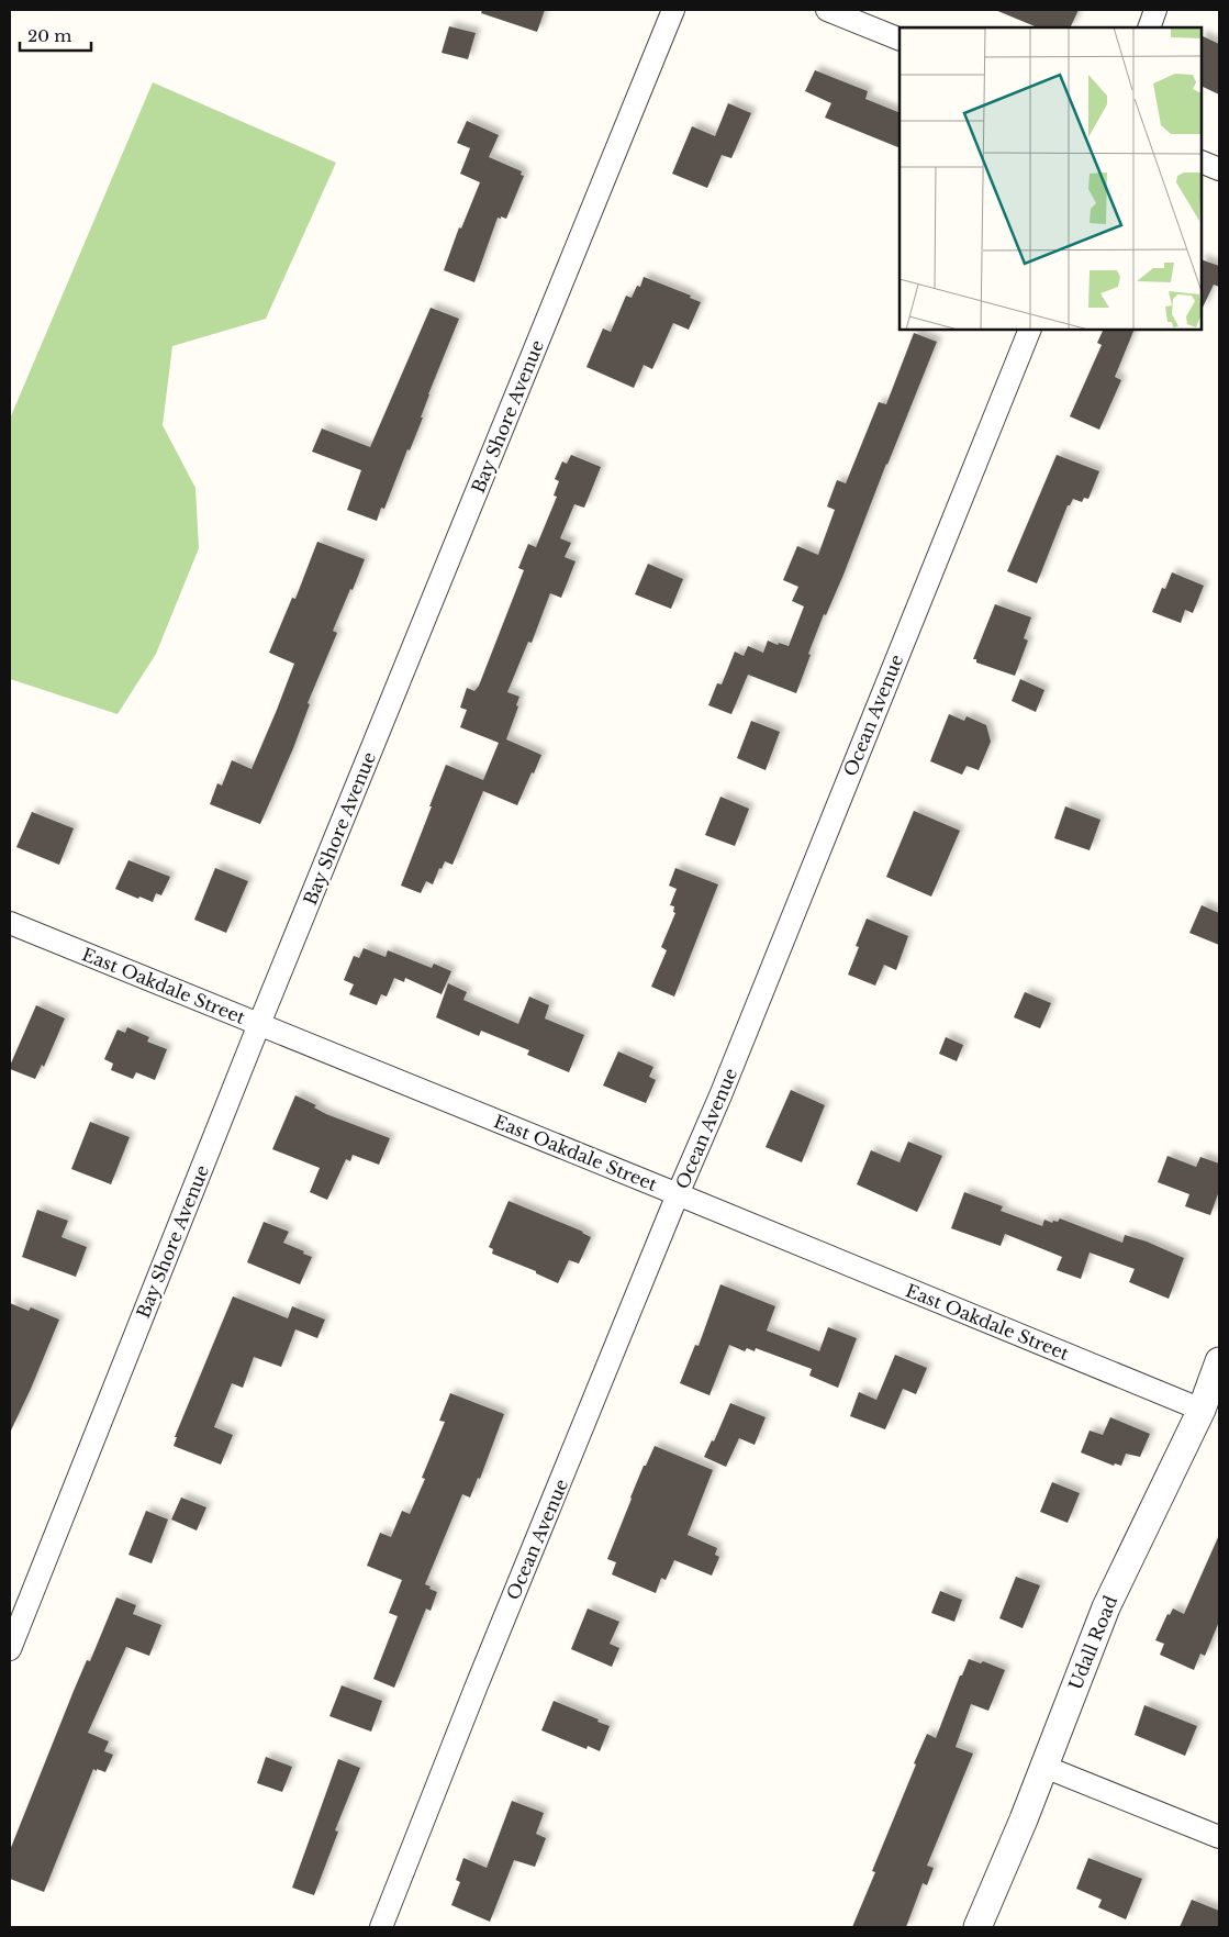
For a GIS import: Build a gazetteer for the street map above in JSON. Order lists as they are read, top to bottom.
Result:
{
  "streets": {
    "street": [
      "Bay Shore Avenue",
      "Ocean Avenue",
      "East Oakdale Street",
      "Udall Road"
    ]
  },
  "crossings": [
    ["Bay Shore Avenue", "East Oakdale Street"],
    ["Ocean Avenue", "East Oakdale Street"],
    ["East Oakdale Street", "Udall Road"]
  ],
  "scale_bar": "20 m"
}
